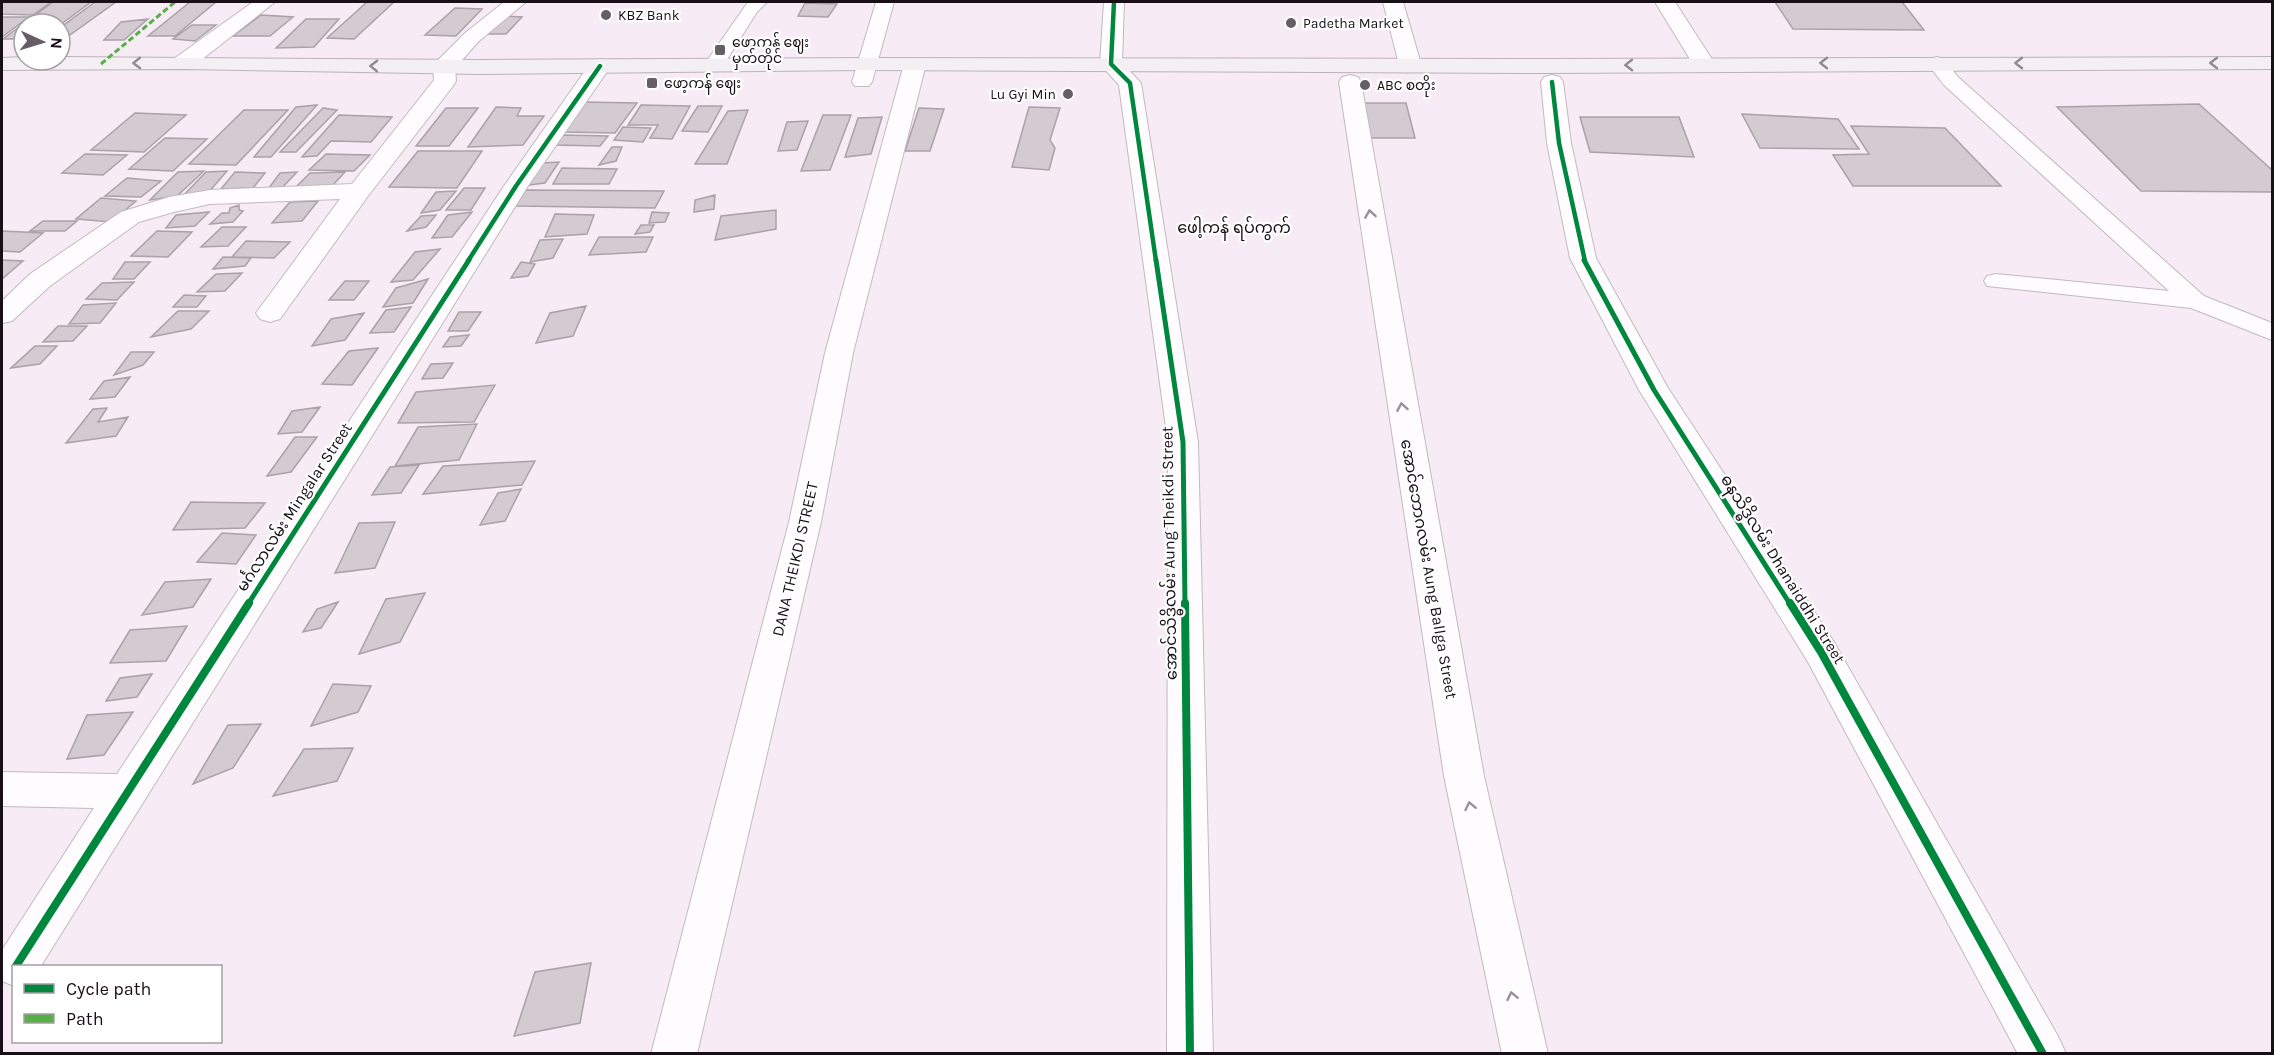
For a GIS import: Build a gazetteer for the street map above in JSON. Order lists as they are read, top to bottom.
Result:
{
  "streets": {
    "street": [
      "မင်္ဂလာလမ်း Mingalar Street",
      "အောင်သိဒ္ဓိလမ်း Aung Theikdi Street",
      "DANA THEIKDI STREET",
      "အောင်ဘောဂလမ်း Aung Ballga Street",
      "ဓနသိဒ္ဓိလမ်း Dhanaiddhi Street"
    ]
  },
  "one_way": ["အောင်ဘောဂလမ်း Aung Ballga Street"],
  "districts": ["ဖေါ့ကန် ရပ်ကွက်"],
  "places": {
    "other": [
      "KBZ Bank",
      "Padetha Market",
      "ABC စတိုး",
      "Lu Gyi Min"
    ],
    "transit": ["ဖော့ကန် ဈေး မှတ်တိုင်", "ဖော့ကန် ဈေး"]
  },
  "legend": ["Cycle path", "Path"],
  "north": "right"
}
